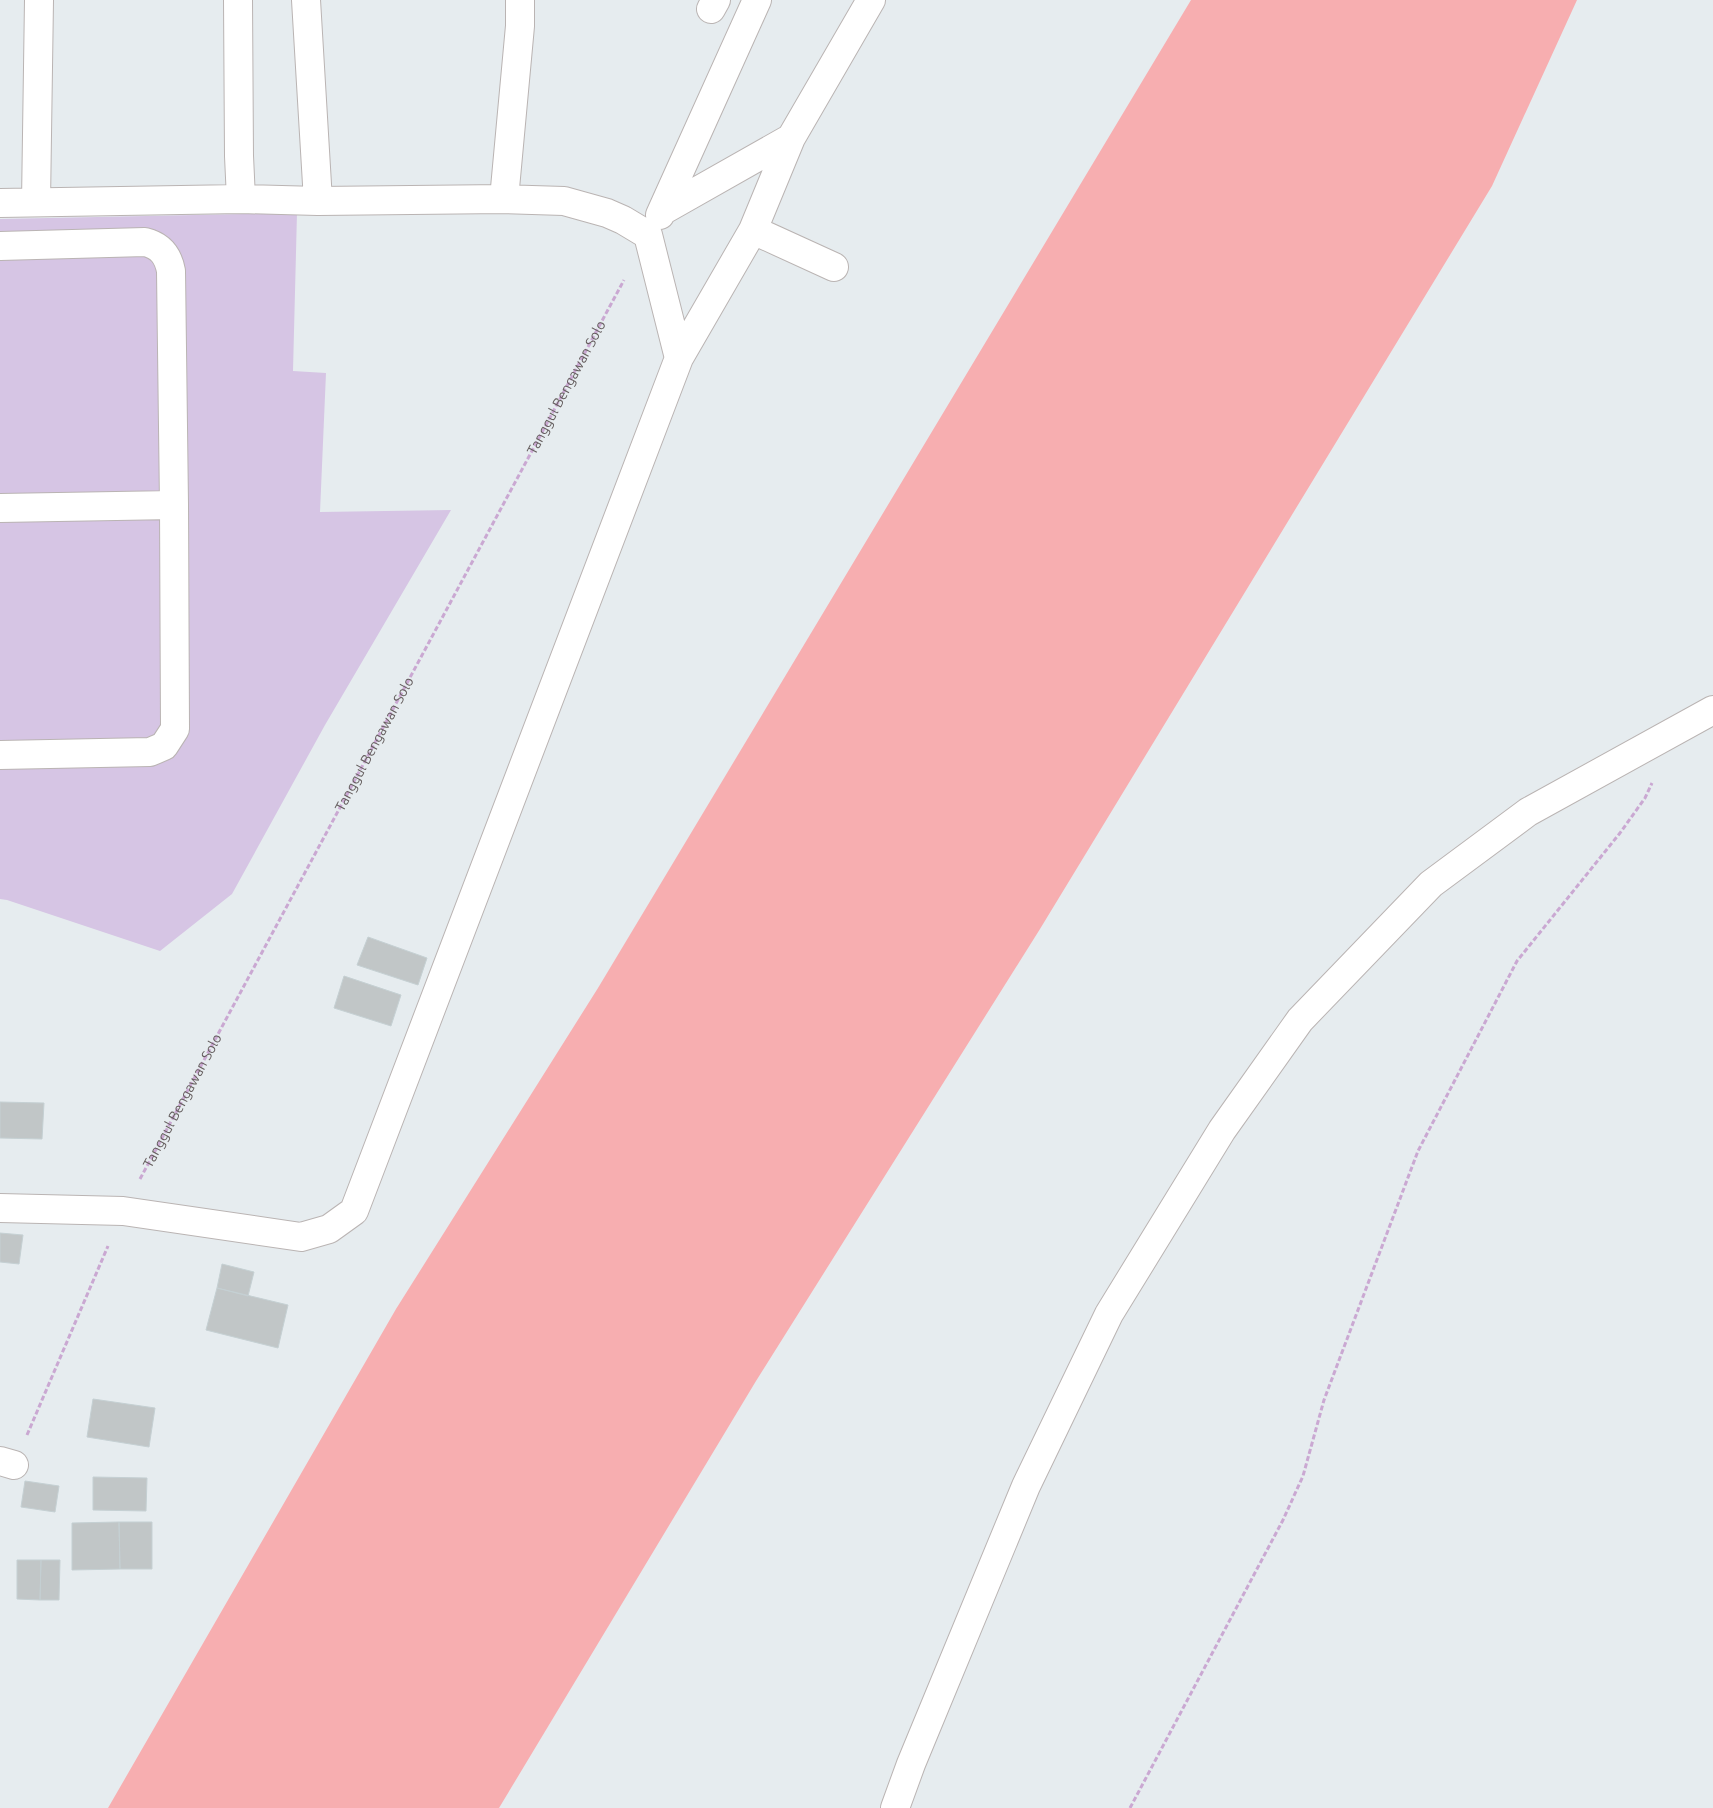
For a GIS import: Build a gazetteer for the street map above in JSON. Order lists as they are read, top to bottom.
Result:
{
  "streets": {
    "path": ["Tanggul Bengawan Solo"]
  }
}
